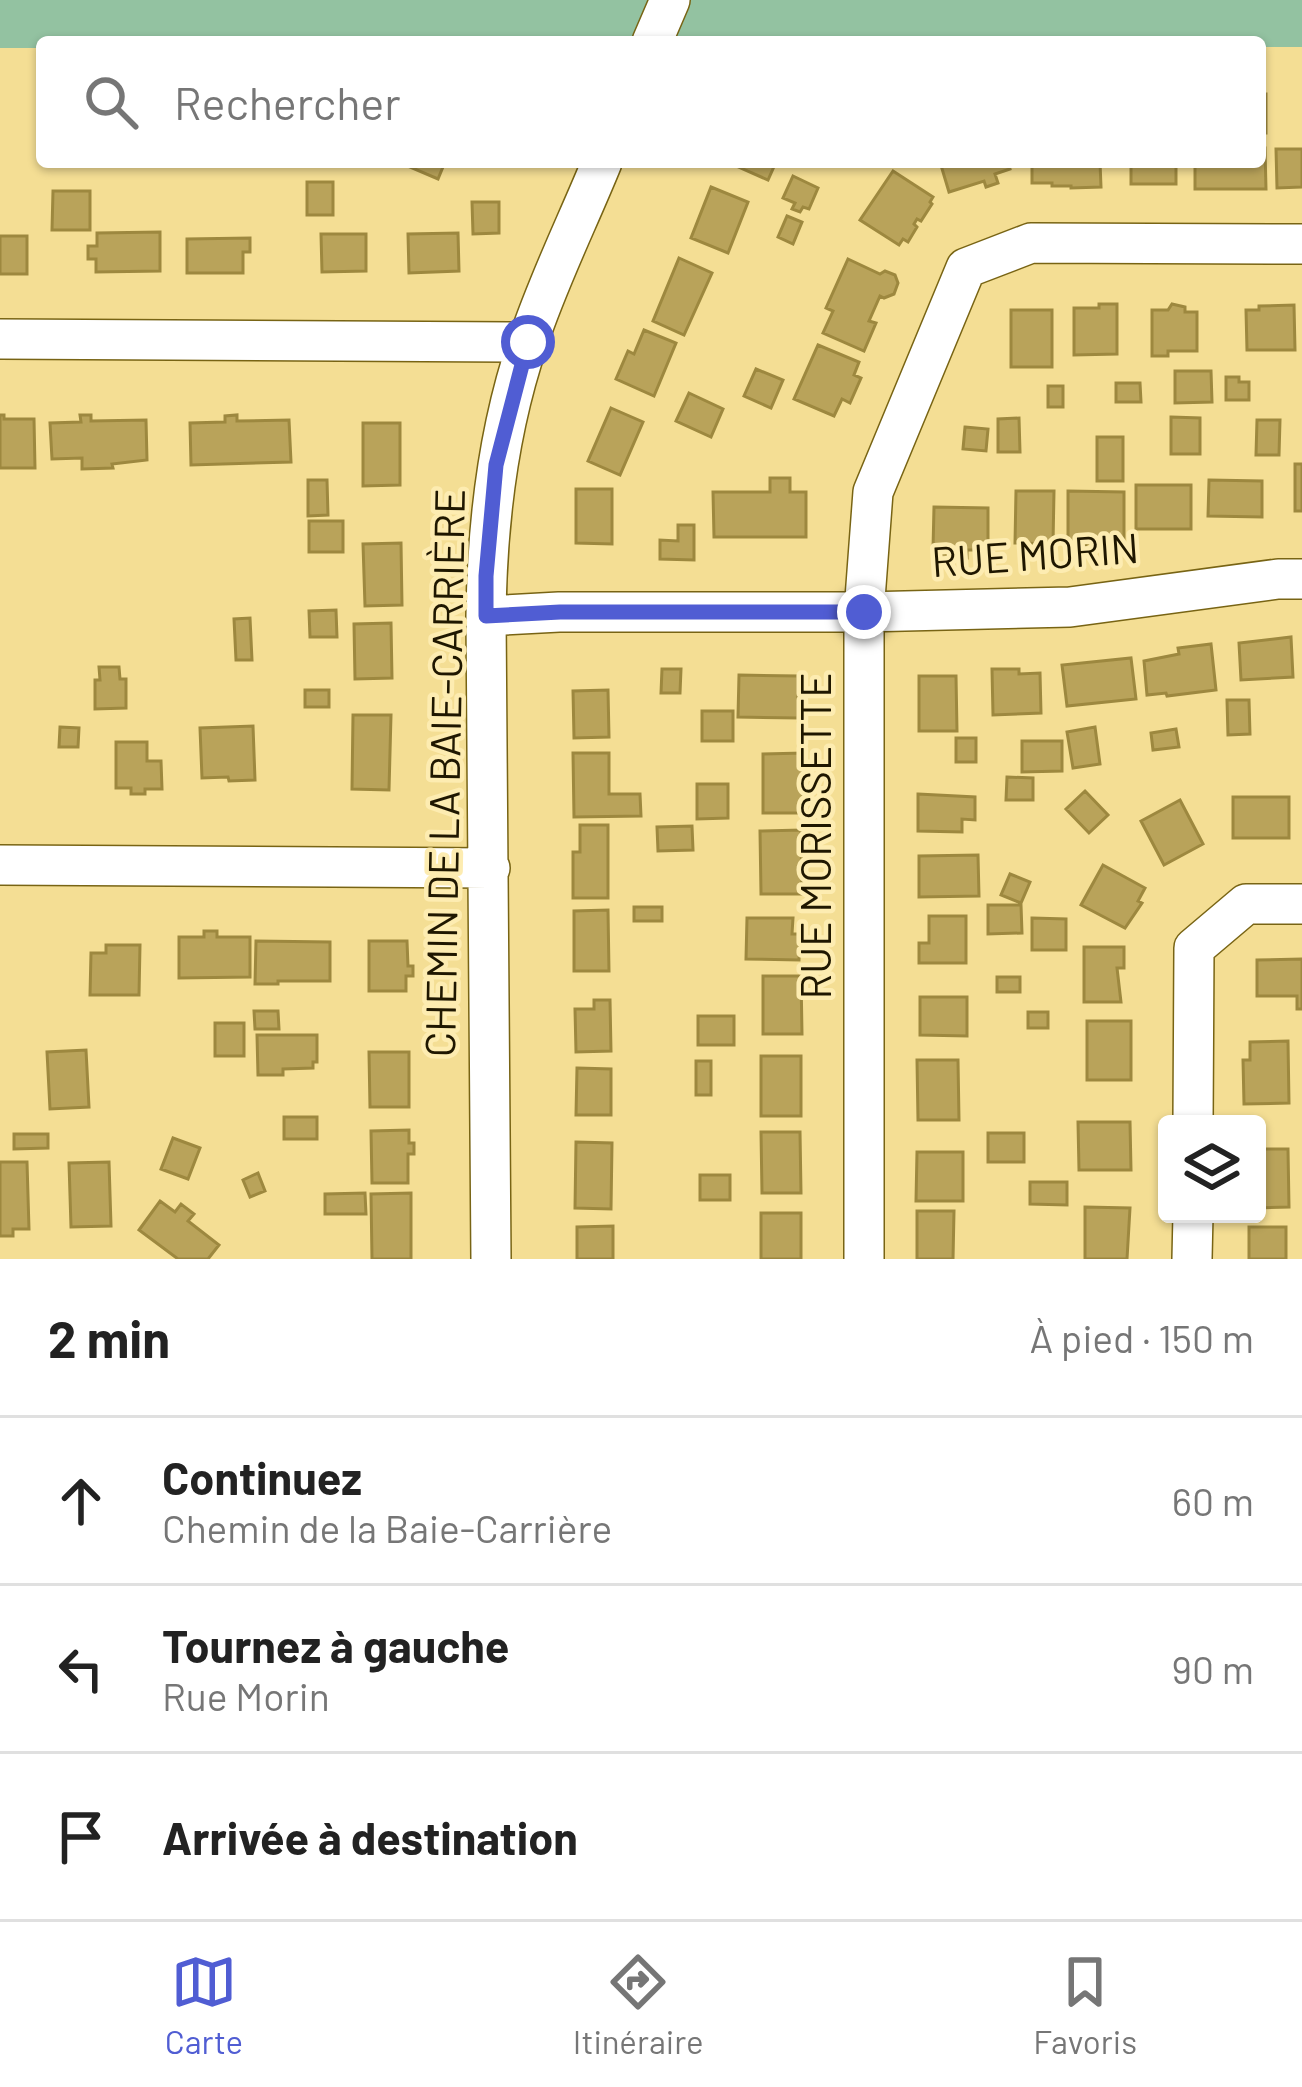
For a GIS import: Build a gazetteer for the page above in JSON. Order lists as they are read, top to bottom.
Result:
{
  "streets": {
    "street": ["RUE MORIN", "CHEMIN DE LA BAIE-CARRIÈRE", "RUE MORISSETTE"]
  },
  "crossings": [
    ["RUE MORIN", "CHEMIN DE LA BAIE-CARRIÈRE"],
    ["RUE MORIN", "RUE MORISSETTE"]
  ],
  "page": {
    "search": "Rechercher",
    "heading": ["2 min", "À pied · 150 m"],
    "list": [
      ["Continuez", "Chemin de la Baie-Carrière", "60 m"],
      ["Tournez à gauche", "Rue Morin", "90 m"],
      "Arrivée à destination"
    ],
    "nav": ["Carte", "Itinéraire", "Favoris"]
  }
}
